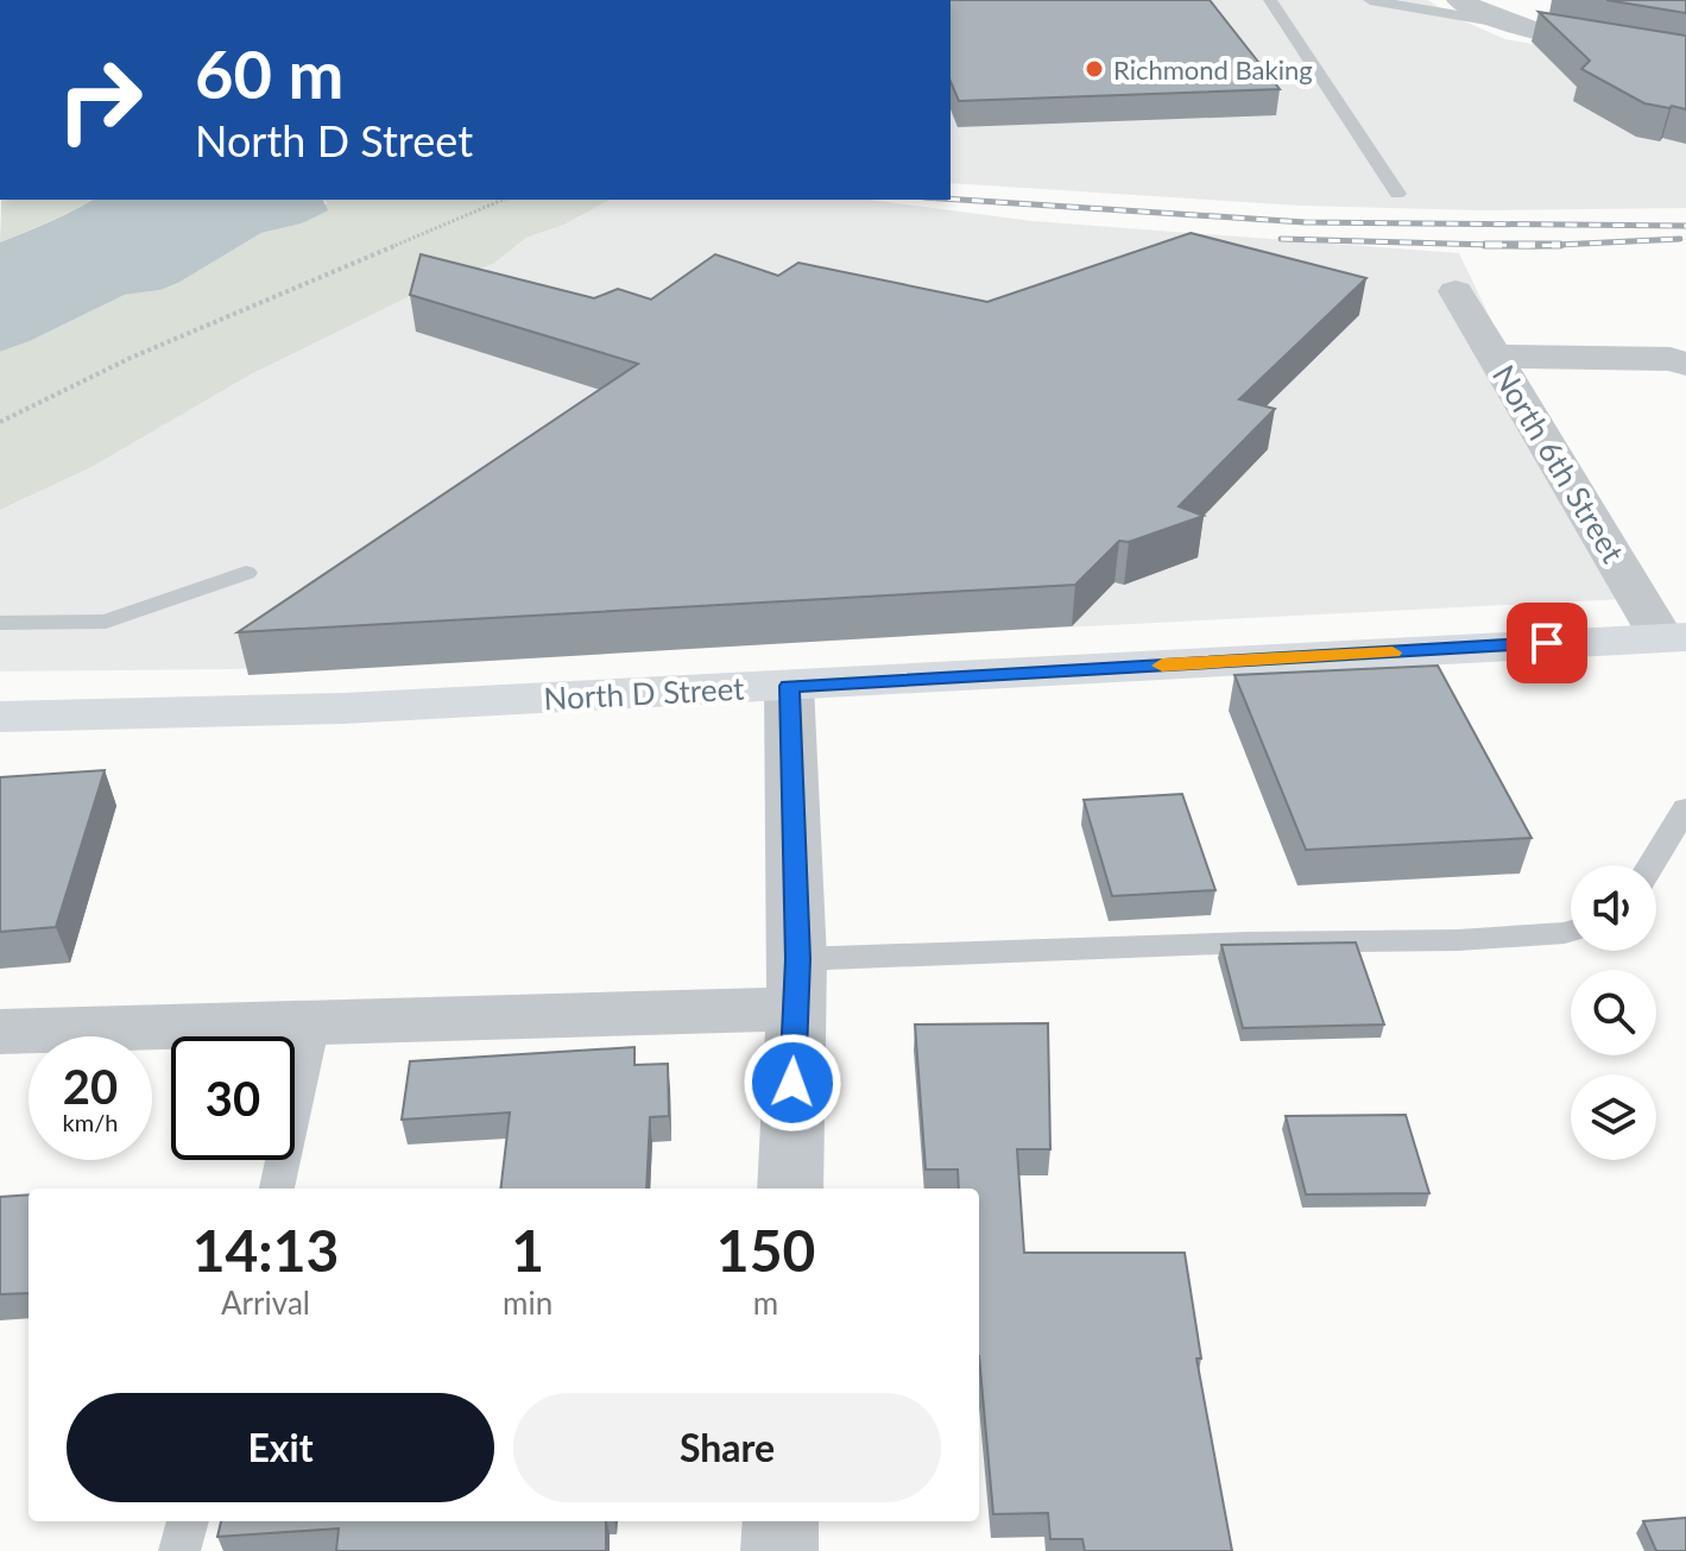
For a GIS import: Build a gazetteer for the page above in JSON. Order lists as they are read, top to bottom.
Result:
{
  "streets": {
    "street": ["North 6th Street", "North D Street"]
  },
  "crossings": [
    ["North 6th Street", "North D Street"]
  ],
  "places": ["Richmond Baking"],
  "page": {
    "turn": ["60 m", "North D Street"],
    "speed": "20 km/h",
    "limit": "30",
    "eta": [
      "14:13",
      "Arrival",
      "1",
      "min",
      "150",
      "m"
    ],
    "buttons": ["Exit", "Share"]
  }
}
